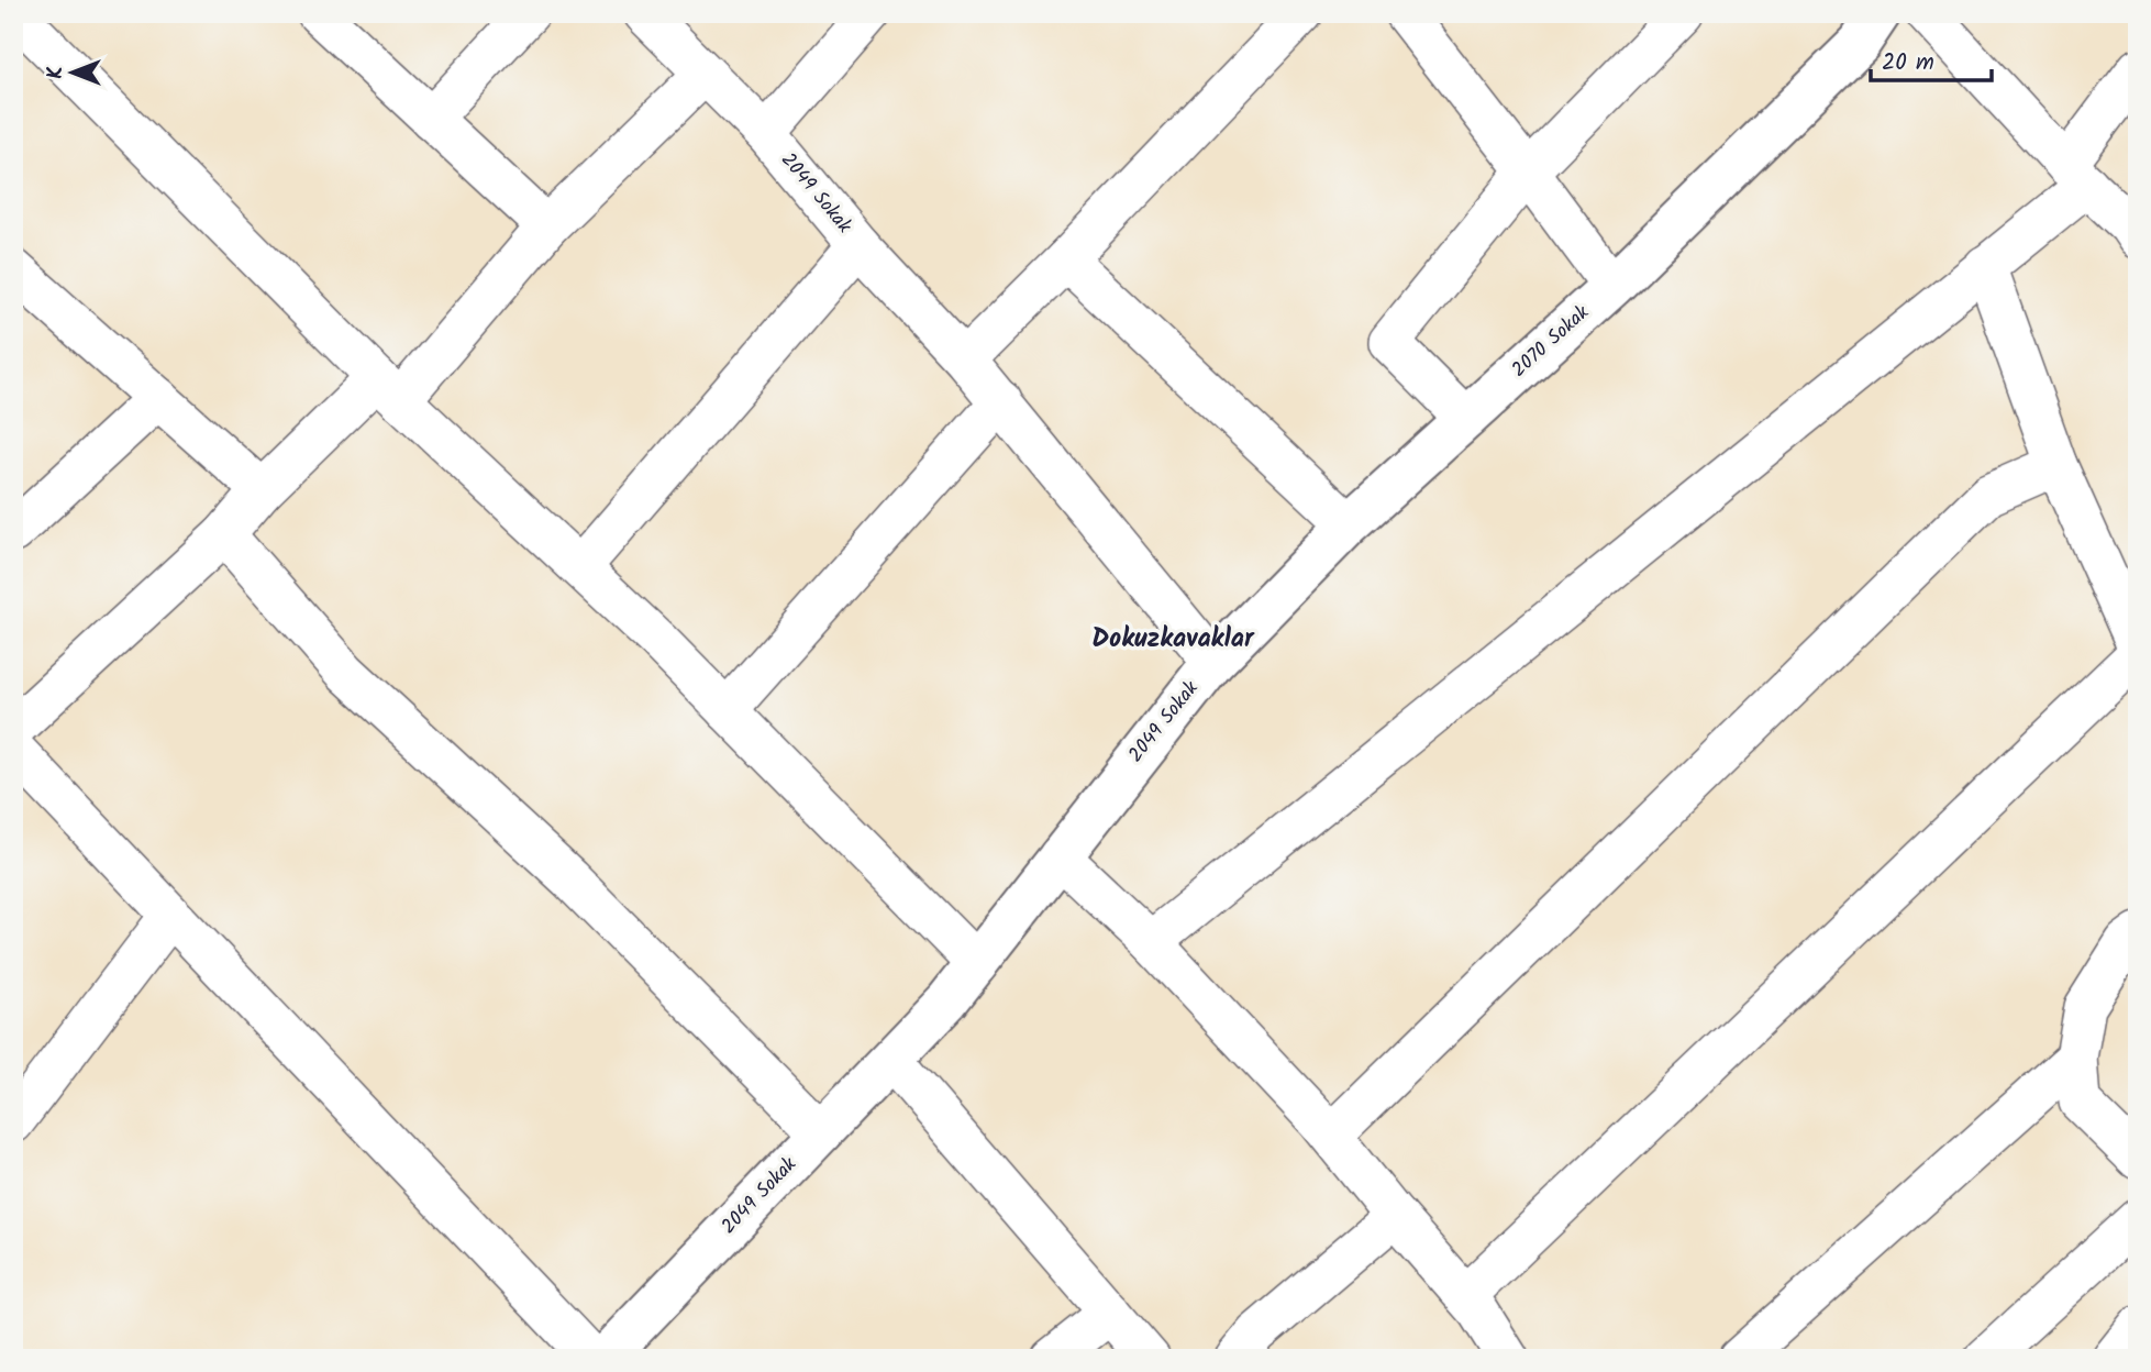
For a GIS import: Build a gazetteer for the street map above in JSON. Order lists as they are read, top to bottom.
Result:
{
  "streets": {
    "street": ["2049 Sokak", "2070 Sokak"]
  },
  "crossings": [
    ["2049 Sokak", "2070 Sokak"]
  ],
  "districts": ["Dokuzkavaklar"],
  "scale_bar": "20 m",
  "north": "left"
}
